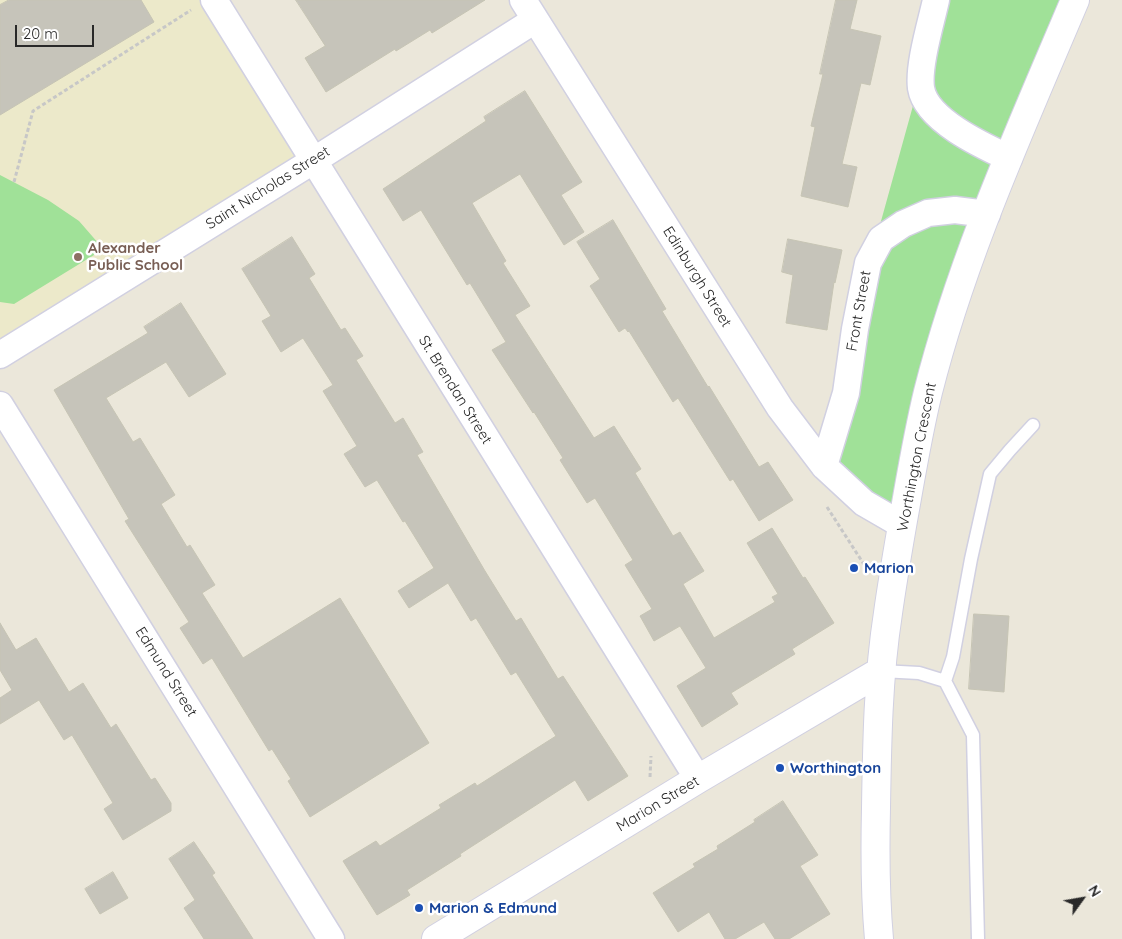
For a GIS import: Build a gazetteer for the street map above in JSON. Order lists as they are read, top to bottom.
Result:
{
  "streets": {
    "street": [
      "Saint Nicholas Street",
      "Edinburgh Street",
      "Front Street",
      "St. Brendan Street",
      "Worthington Crescent",
      "Edmund Street",
      "Marion Street"
    ]
  },
  "crossings": [
    ["Saint Nicholas Street", "Edinburgh Street"],
    ["Saint Nicholas Street", "St. Brendan Street"],
    ["Edinburgh Street", "Front Street"],
    ["Edinburgh Street", "Worthington Crescent"],
    ["Front Street", "Worthington Crescent"],
    ["St. Brendan Street", "Marion Street"],
    ["Worthington Crescent", "Marion Street"]
  ],
  "places": [
    "Alexander Public School",
    "Marion",
    "Worthington",
    "Marion & Edmund"
  ],
  "scale_bar": "20 m",
  "north": "top right"
}
